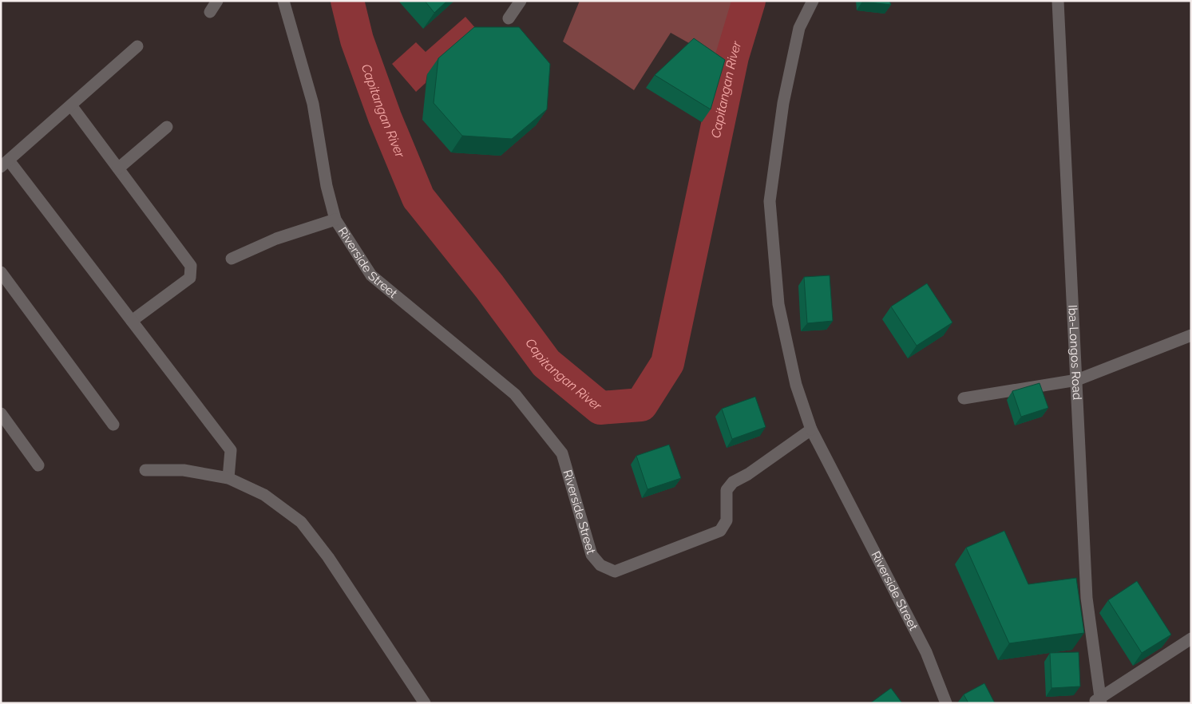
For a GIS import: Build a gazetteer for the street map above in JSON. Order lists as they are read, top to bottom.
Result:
{
  "streets": {
    "street": ["Riverside Street", "Iba-Longos Road"]
  },
  "water": ["Capitangan River"]
}
